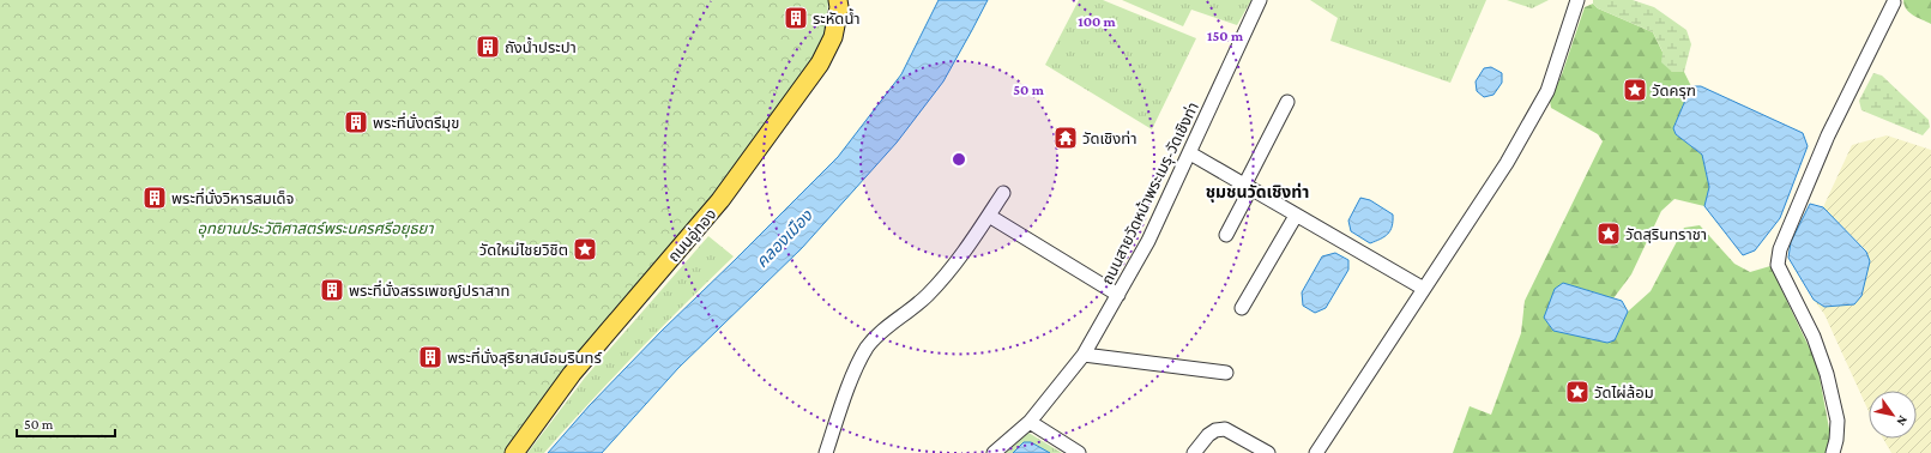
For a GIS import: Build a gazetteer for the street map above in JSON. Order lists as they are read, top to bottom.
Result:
{
  "streets": {
    "main road": ["ถนนอู่ทอง"],
    "street": ["ถนนสายวัดหน้าพระเมรุ-วัดเชิงท่า"]
  },
  "districts": ["ชุมชนวัดเชิงท่า"],
  "water": ["คลองเมือง"],
  "parks": ["อุทยานประวัติศาสตร์พระนครศรีอยุธยา"],
  "places": {
    "building": [
      "ระหัดน้ำ",
      "ถังน้ำประปา",
      "พระที่นั่งตรีมุข",
      "พระที่นั่งวิหารสมเด็จ",
      "พระที่นั่งสรรเพชญ์ปราสาท",
      "พระที่นั่งสุริยาสน์อมรินทร์"
    ],
    "place": [
      "วัดครุฑ",
      "วัดสุรินทราชา",
      "วัดใหม่ไชยวิชิต",
      "วัดไผ่ล้อม"
    ],
    "temple": ["วัดเชิงท่า"]
  },
  "scale_bar": "50 m",
  "north": "bottom right",
  "rings": ["100 m", "150 m", "50 m"]
}
